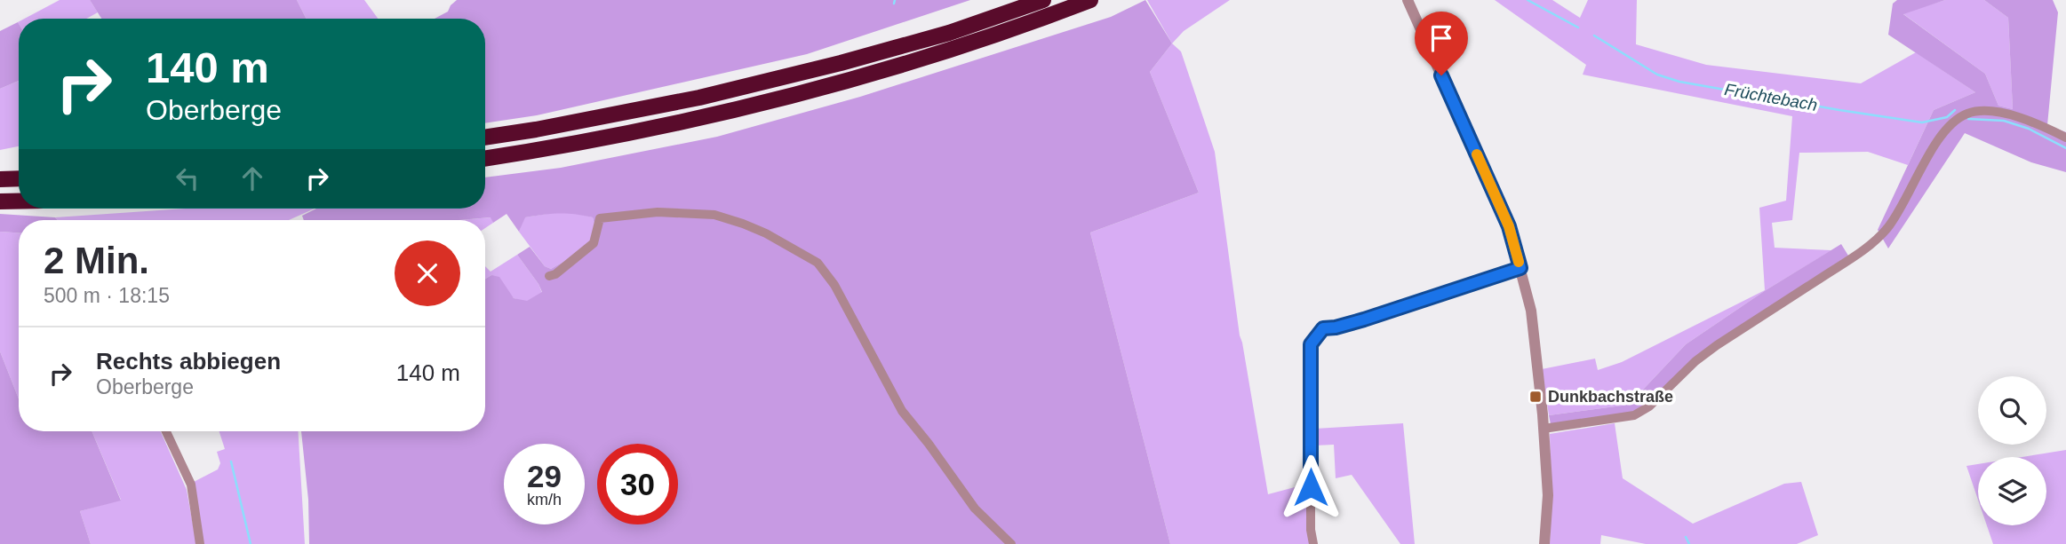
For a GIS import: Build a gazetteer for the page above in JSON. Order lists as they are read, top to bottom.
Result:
{
  "water": ["Früchtebach"],
  "places": {
    "transit": ["Dunkbachstraße"]
  },
  "page": {
    "turn": ["140 m", "Oberberge"],
    "heading": ["2 Min.", "500 m · 18:15"],
    "list": [
      {
        "name": "Rechts abbiegen",
        "note": "Oberberge",
        "value": "140 m"
      }
    ],
    "speed": "29 km/h",
    "limit": "30"
  }
}
